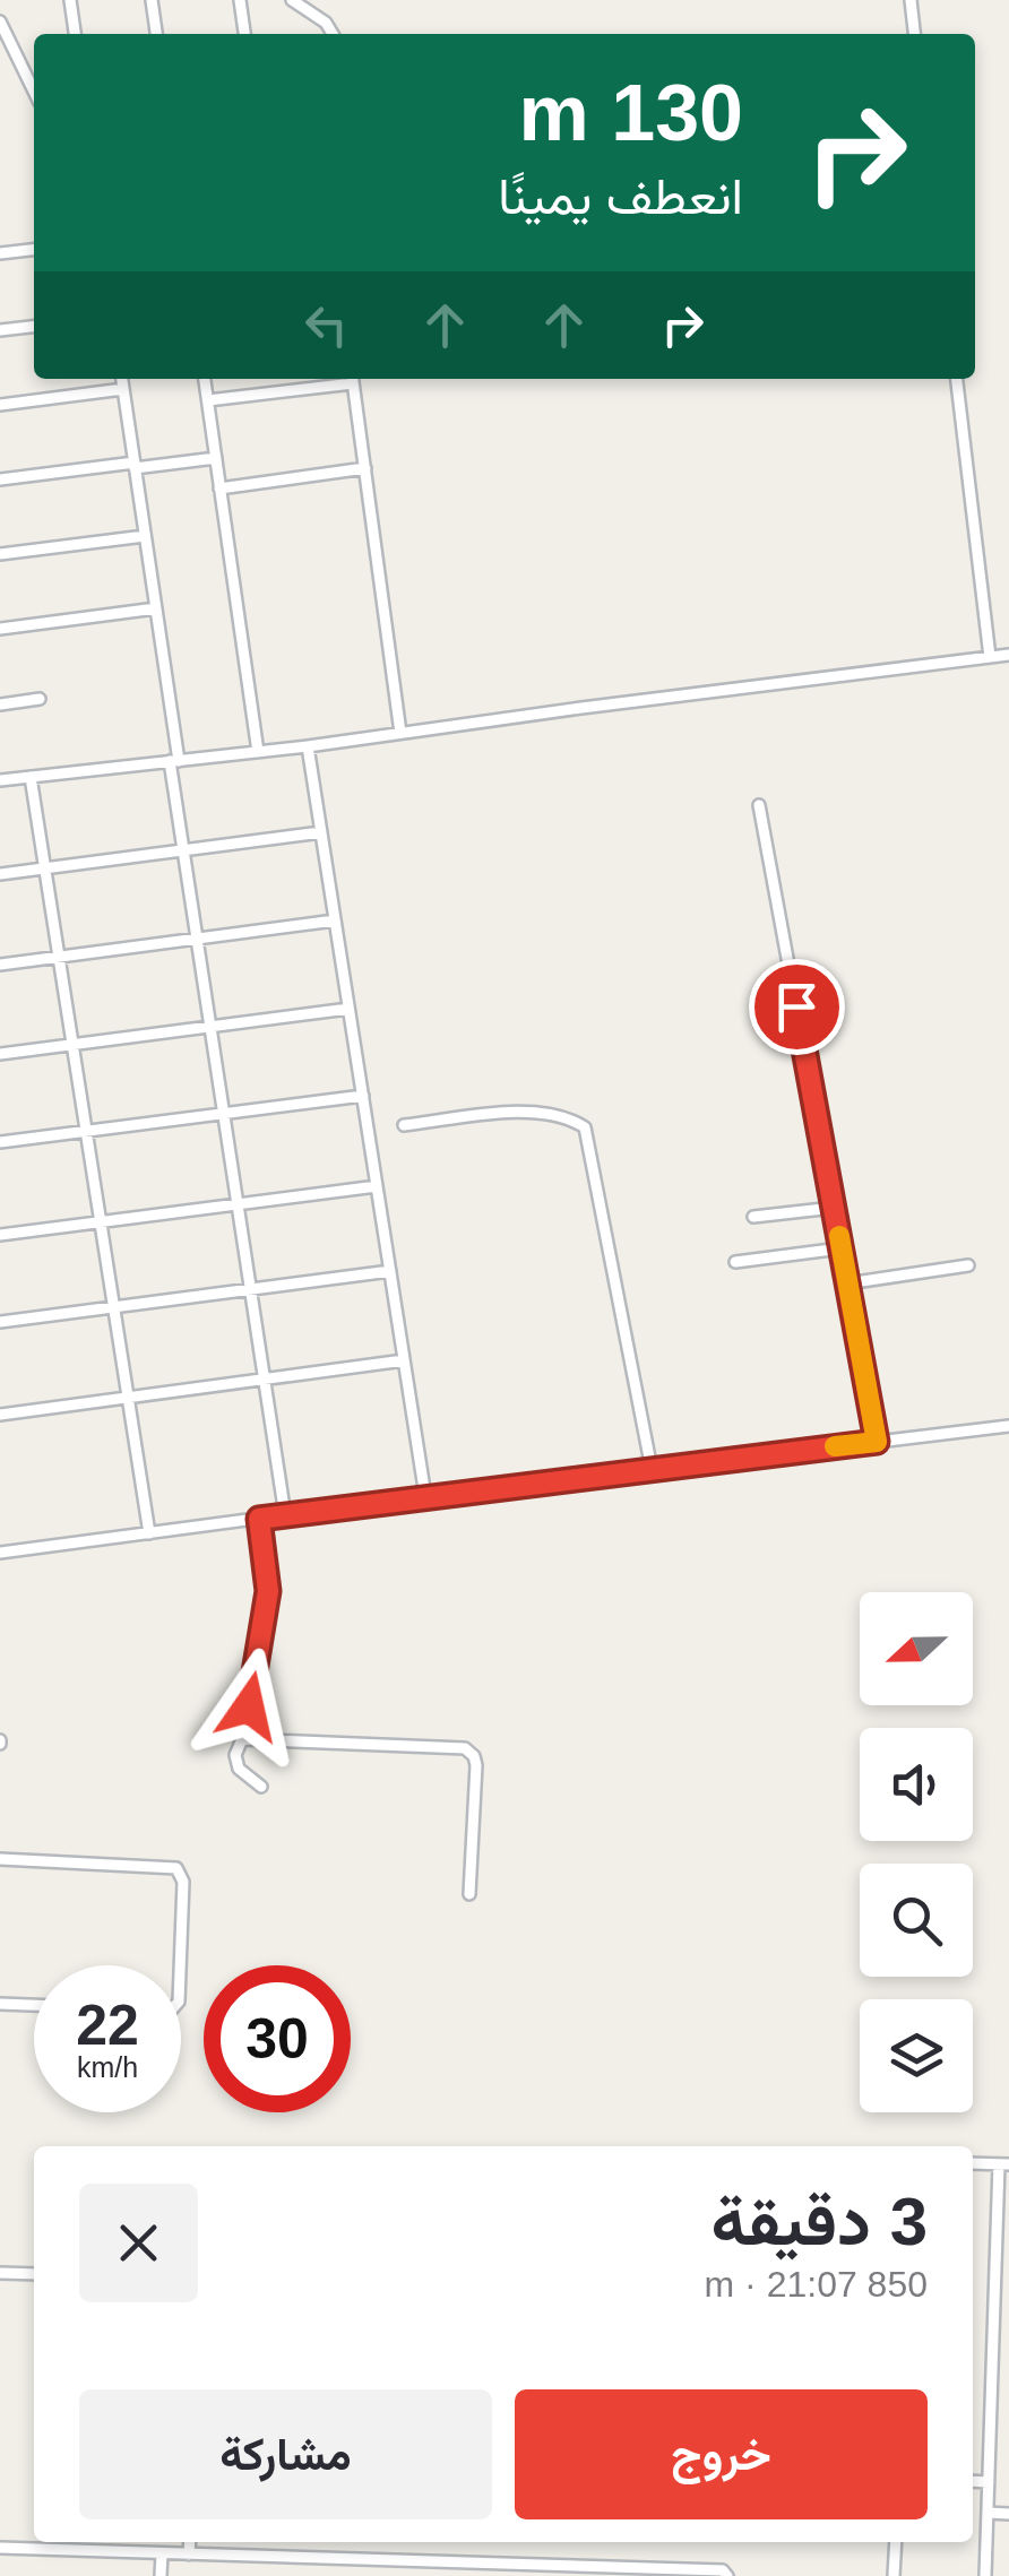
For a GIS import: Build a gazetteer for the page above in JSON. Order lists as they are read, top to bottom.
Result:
{
  "north": "left",
  "page": {
    "turn": ["130 m", "انعطف يمينًا"],
    "speed": "22 km/h",
    "limit": "30",
    "heading": ["3 دقيقة", "850 m · 21:07"],
    "buttons": ["خروج", "مشاركة"]
  }
}
